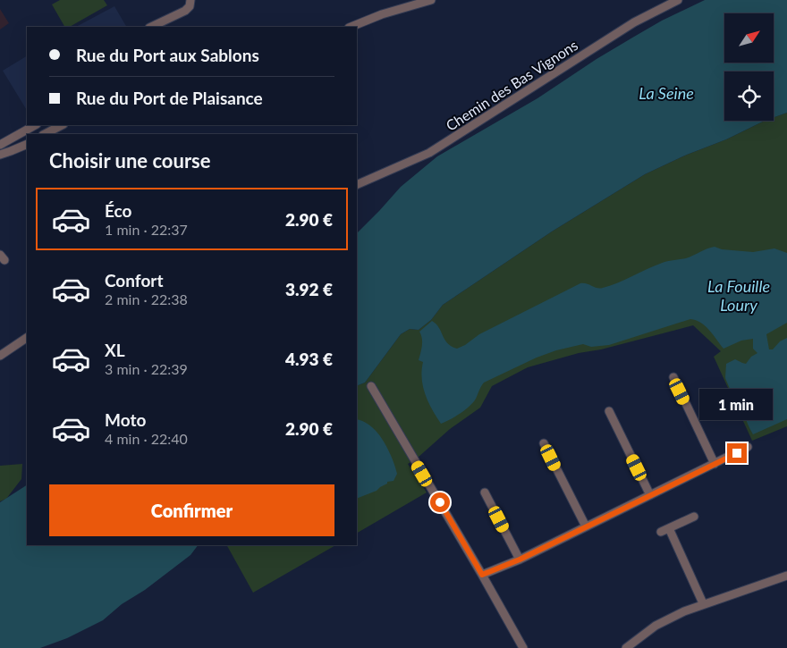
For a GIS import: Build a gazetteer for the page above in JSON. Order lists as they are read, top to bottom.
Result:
{
  "streets": {
    "street": ["Chemin des Bas Vignons"]
  },
  "water": ["La Seine", "La Fouille Loury"],
  "north": "top right",
  "page": {
    "banner": ["Rue du Port aux Sablons", "Rue du Port de Plaisance"],
    "heading": "Choisir une course",
    "list": [
      {
        "name": "Éco",
        "note": "1 min · 22:37",
        "value": "2.90 €"
      },
      {
        "name": "Confort",
        "note": "2 min · 22:38",
        "value": "3.92 €"
      },
      {
        "name": "XL",
        "note": "3 min · 22:39",
        "value": "4.93 €"
      },
      {
        "name": "Moto",
        "note": "4 min · 22:40",
        "value": "2.90 €"
      }
    ],
    "bubble": "1 min",
    "buttons": "Confirmer"
  }
}
